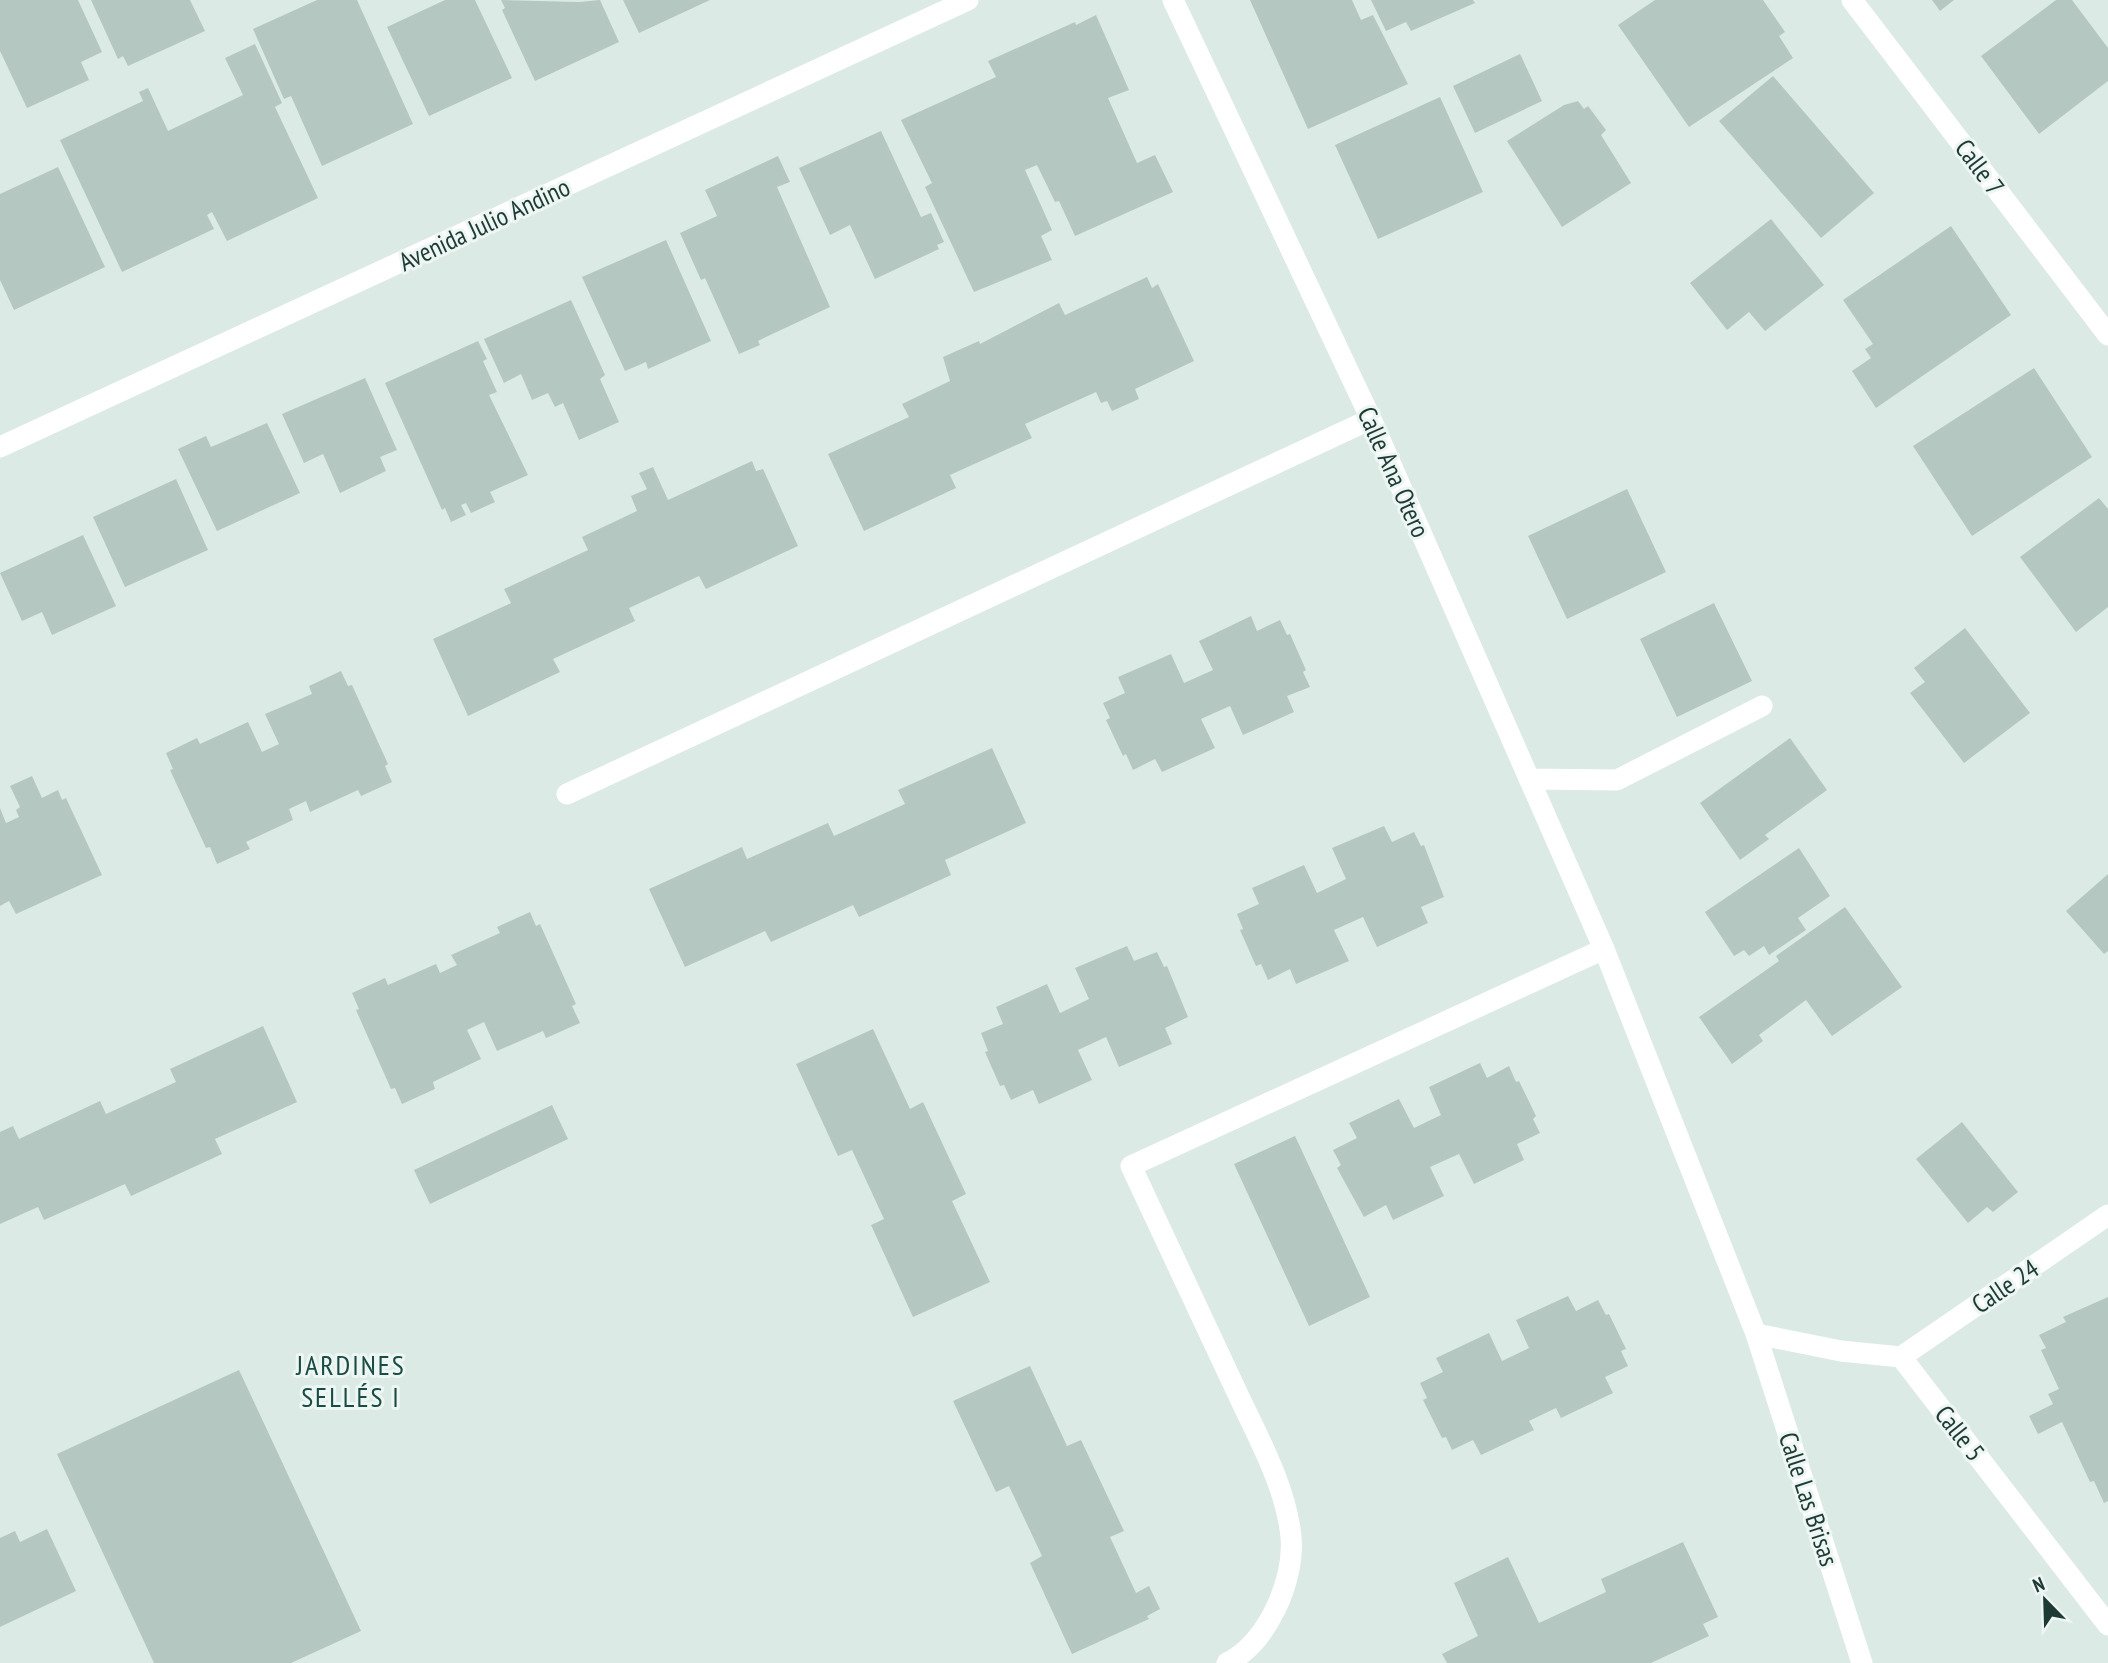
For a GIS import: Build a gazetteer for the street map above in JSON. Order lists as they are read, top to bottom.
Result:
{
  "streets": {
    "street": [
      "Calle 7",
      "Avenida Julio Andino",
      "Calle Ana Otero",
      "Calle 24",
      "Calle 5",
      "Calle Las Brisas"
    ]
  },
  "crossings": [
    ["Calle Ana Otero", "Calle Las Brisas"],
    ["Calle 24", "Calle 5"]
  ],
  "districts": ["JARDINES SELLÉS I"],
  "north": "top left"
}
